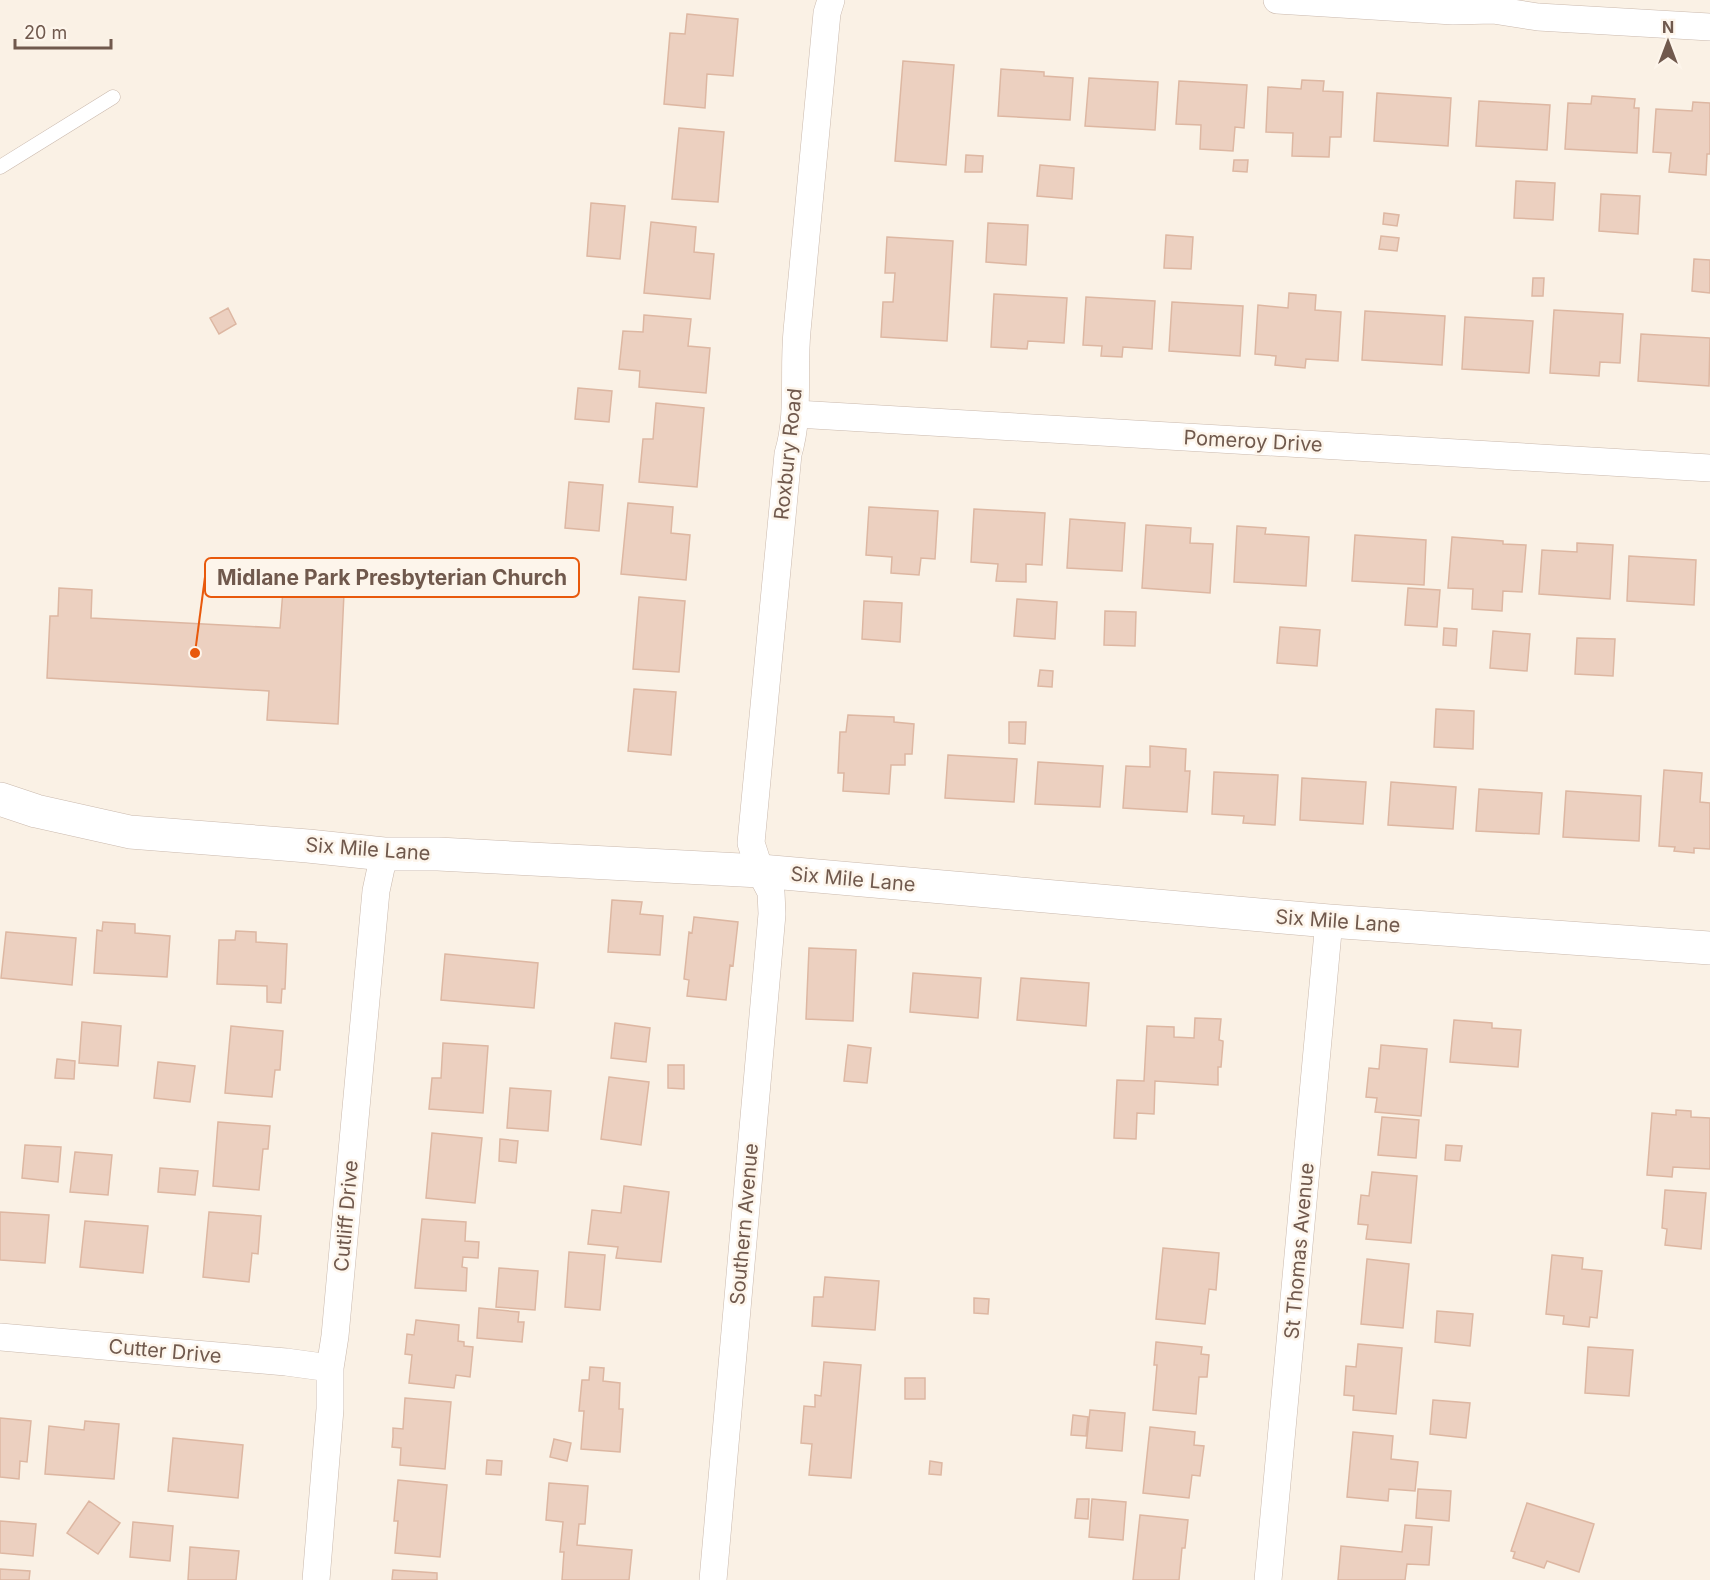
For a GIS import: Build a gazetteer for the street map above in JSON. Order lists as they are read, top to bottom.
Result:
{
  "streets": {
    "street": [
      "Pomeroy Drive",
      "Roxbury Road",
      "Six Mile Lane",
      "Cutliff Drive",
      "Southern Avenue",
      "St Thomas Avenue",
      "Cutter Drive"
    ]
  },
  "crossings": [
    ["Pomeroy Drive", "Roxbury Road"],
    ["Roxbury Road", "Six Mile Lane"],
    ["Roxbury Road", "Southern Avenue"],
    ["Six Mile Lane", "Cutliff Drive"],
    ["Six Mile Lane", "Southern Avenue"],
    ["Six Mile Lane", "St Thomas Avenue"],
    ["Cutliff Drive", "Cutter Drive"]
  ],
  "places": ["Midlane Park Presbyterian Church"],
  "scale_bar": "20 m",
  "north": "top"
}
